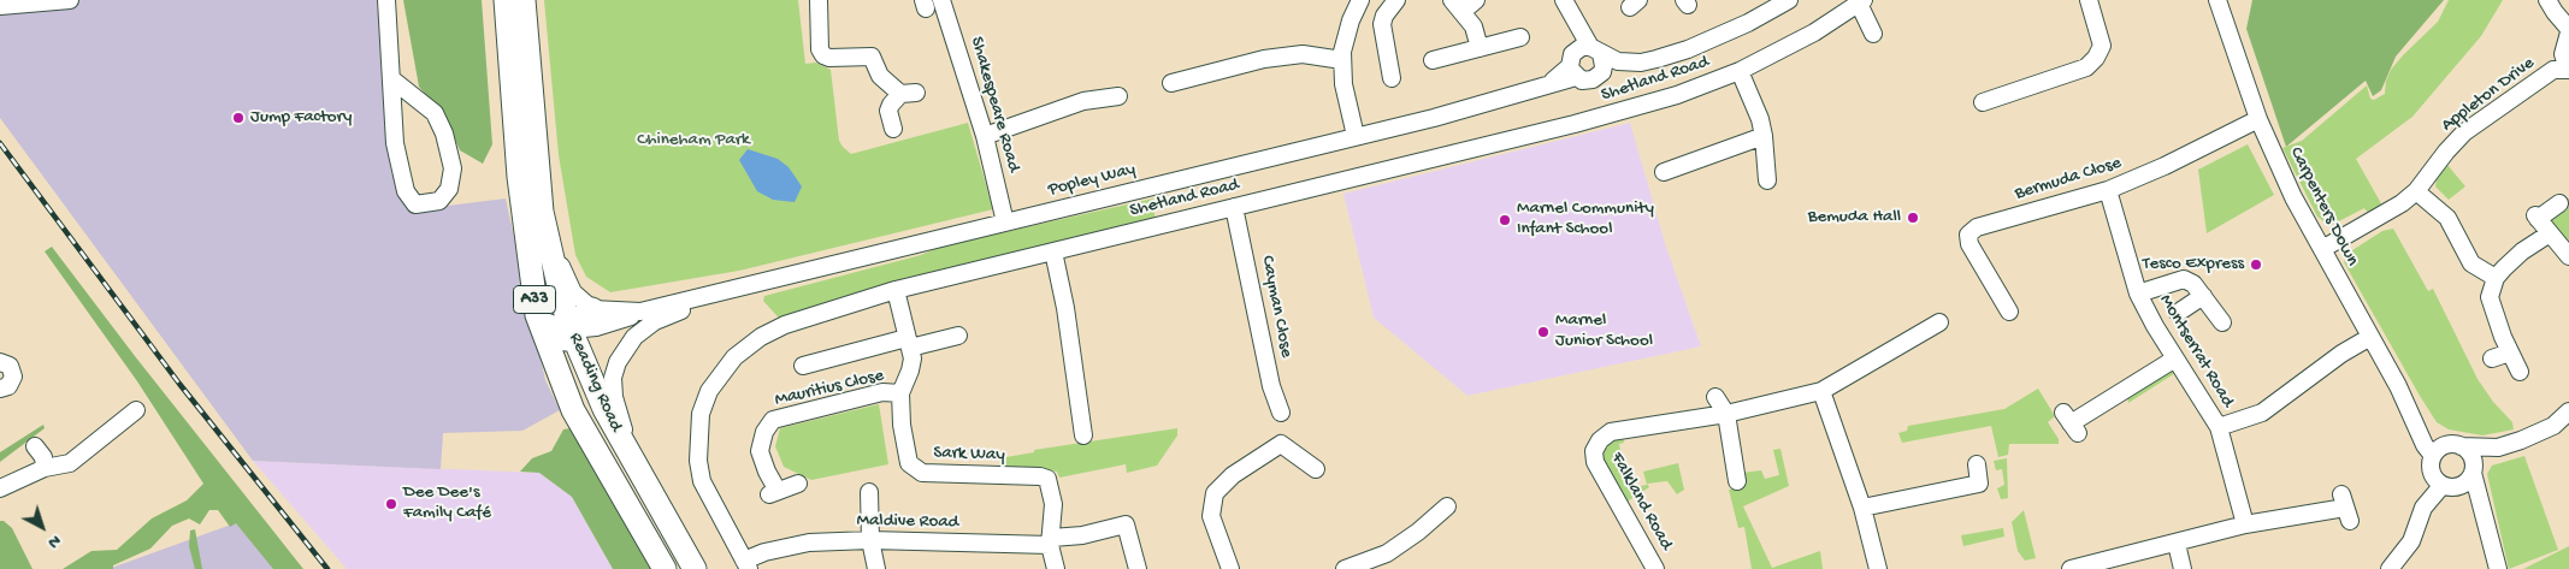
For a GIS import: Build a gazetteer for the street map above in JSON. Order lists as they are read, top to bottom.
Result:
{
  "streets": {
    "highway": ["A33", "Reading Road"],
    "street": [
      "Shetland Road",
      "Appleton Drive",
      "Shakespeare Road",
      "Bermuda Close",
      "Popley Way",
      "Carpenters Down",
      "Cayman Close",
      "Montserrat Road",
      "Mauritius Close",
      "Sark Way",
      "Falkland Road",
      "Maldive Road"
    ]
  },
  "crossings": [
    ["Shetland Road", "Cayman Close"],
    ["Shetland Road", "Maldive Road"],
    ["Appleton Drive", "Carpenters Down"],
    ["Shakespeare Road", "Popley Way"],
    ["Bermuda Close", "Carpenters Down"],
    ["Bermuda Close", "Montserrat Road"],
    ["Popley Way", "A33"],
    ["Popley Way", "Reading Road"],
    ["Carpenters Down", "Montserrat Road"],
    ["A33", "Reading Road"],
    ["Mauritius Close", "Sark Way"],
    ["Sark Way", "Maldive Road"]
  ],
  "parks": ["Chineham Park"],
  "places": [
    "Jump Factory",
    "Bemuda Hall",
    "Marnel Community Infant School",
    "Tesco Express",
    "Marnel Junior School",
    "Dee Dee's Family Café"
  ],
  "north": "bottom right"
}
